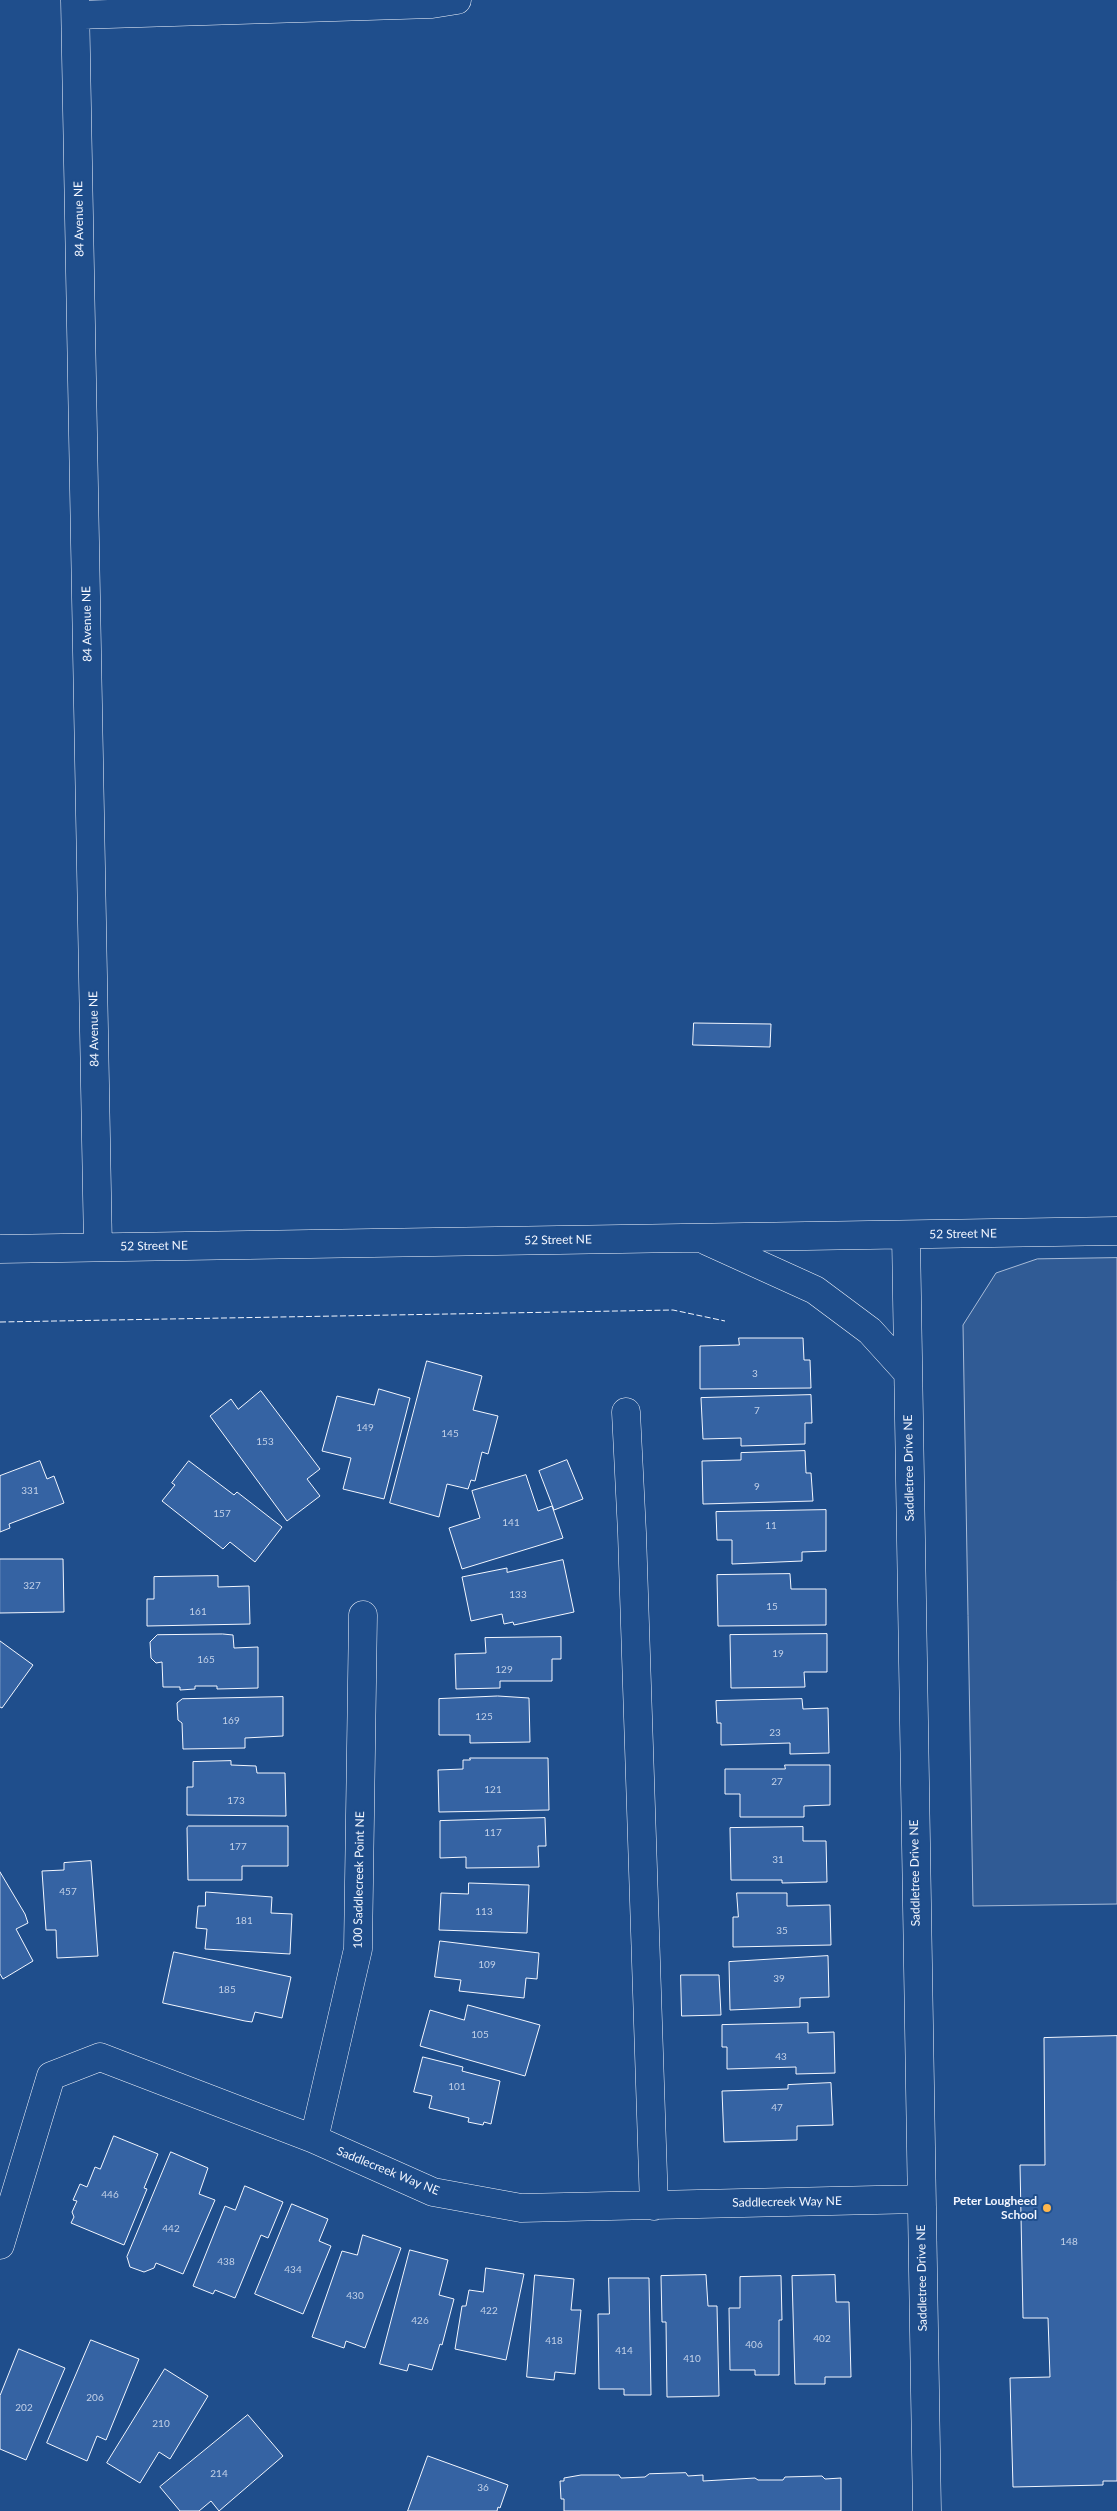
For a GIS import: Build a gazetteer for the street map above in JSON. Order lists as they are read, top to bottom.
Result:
{
  "streets": {
    "street": [
      "84 Avenue NE",
      "52 Street NE",
      "Saddletree Drive NE",
      "100 Saddlecreek Point NE",
      "Saddlecreek Way NE"
    ]
  },
  "crossings": [
    ["84 Avenue NE", "52 Street NE"],
    ["52 Street NE", "Saddletree Drive NE"],
    ["Saddletree Drive NE", "Saddlecreek Way NE"],
    ["100 Saddlecreek Point NE", "Saddlecreek Way NE"]
  ],
  "places": ["Peter Lougheed School"],
  "house_numbers": [
    "3",
    "7",
    "149",
    "145",
    "153",
    "9",
    "331",
    "157",
    "141",
    "11",
    "327",
    "133",
    "15",
    "161",
    "19",
    "165",
    "129",
    "125",
    "169",
    "23",
    "27",
    "121",
    "173",
    "117",
    "177",
    "31",
    "457",
    "113",
    "181",
    "35",
    "109",
    "39",
    "185",
    "105",
    "43",
    "101",
    "47",
    "446",
    "442",
    "148",
    "438",
    "434",
    "430",
    "422",
    "426",
    "402",
    "418",
    "406",
    "414",
    "410",
    "206",
    "202",
    "210",
    "214",
    "36"
  ]
}
